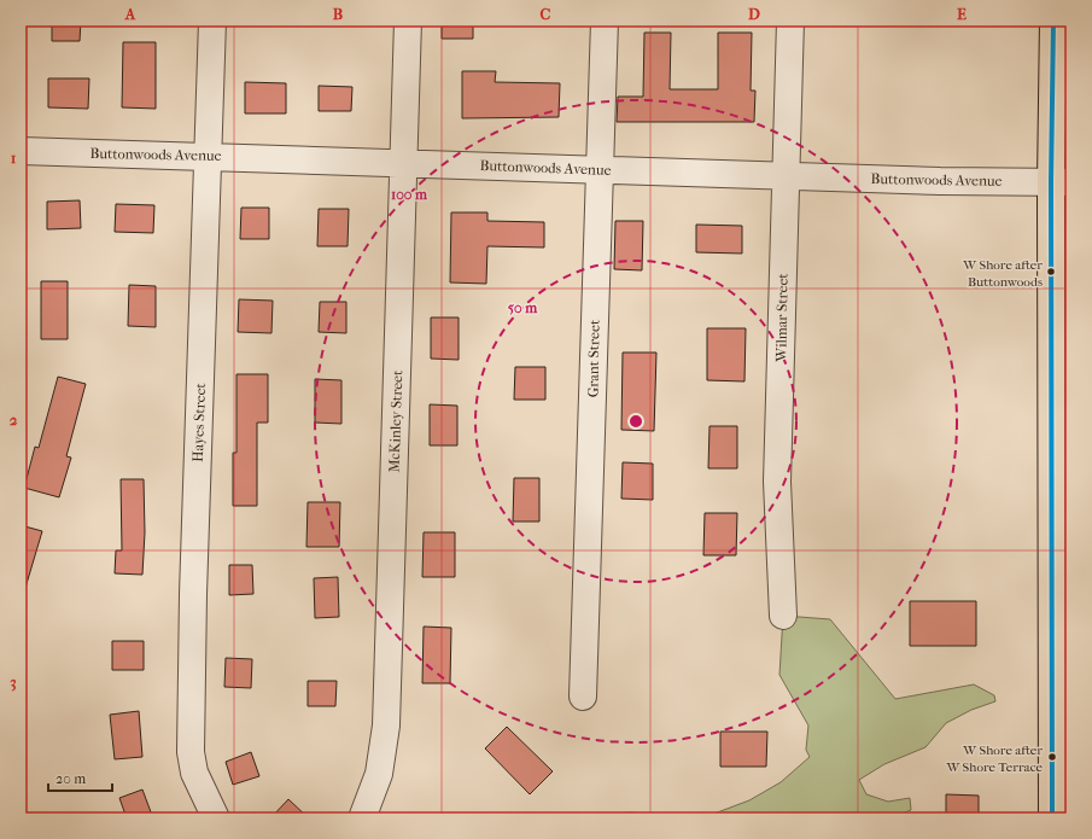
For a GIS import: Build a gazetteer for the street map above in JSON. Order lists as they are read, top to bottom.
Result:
{
  "streets": {
    "street": [
      "Buttonwoods Avenue",
      "Wilmar Street",
      "Grant Street",
      "McKinley Street",
      "Hayes Street"
    ]
  },
  "crossings": [
    ["Buttonwoods Avenue", "Wilmar Street"],
    ["Buttonwoods Avenue", "Grant Street"],
    ["Buttonwoods Avenue", "McKinley Street"],
    ["Buttonwoods Avenue", "Hayes Street"]
  ],
  "places": ["W Shore after Buttonwoods", "W Shore after W Shore Terrace"],
  "scale_bar": "20 m",
  "grid": {
    "columns": [
      "A",
      "B",
      "C",
      "D",
      "E"
    ],
    "rows": ["1", "2", "3"]
  },
  "rings": ["100 m", "50 m"]
}
